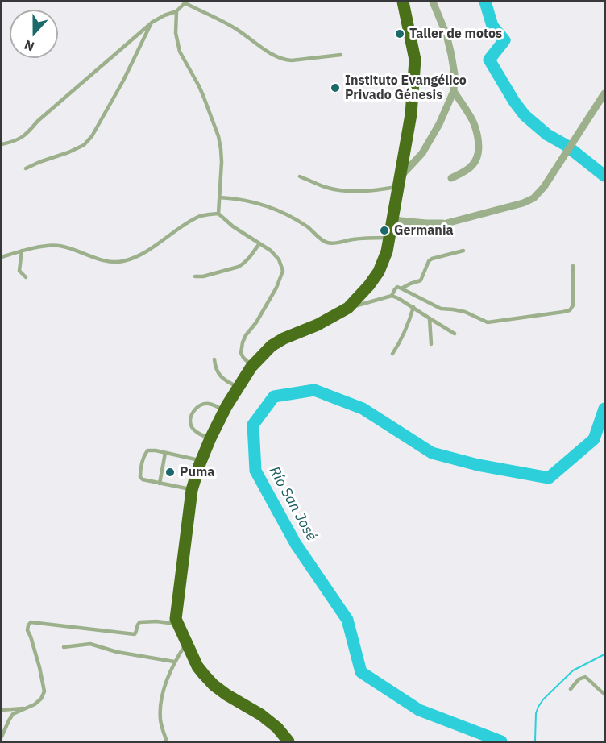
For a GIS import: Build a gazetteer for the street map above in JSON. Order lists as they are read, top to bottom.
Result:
{
  "water": ["Río San José"],
  "places": [
    "Taller de motos",
    "Instituto Evangélico Privado Génesis",
    "Germania",
    "Puma"
  ],
  "north": "bottom"
}
